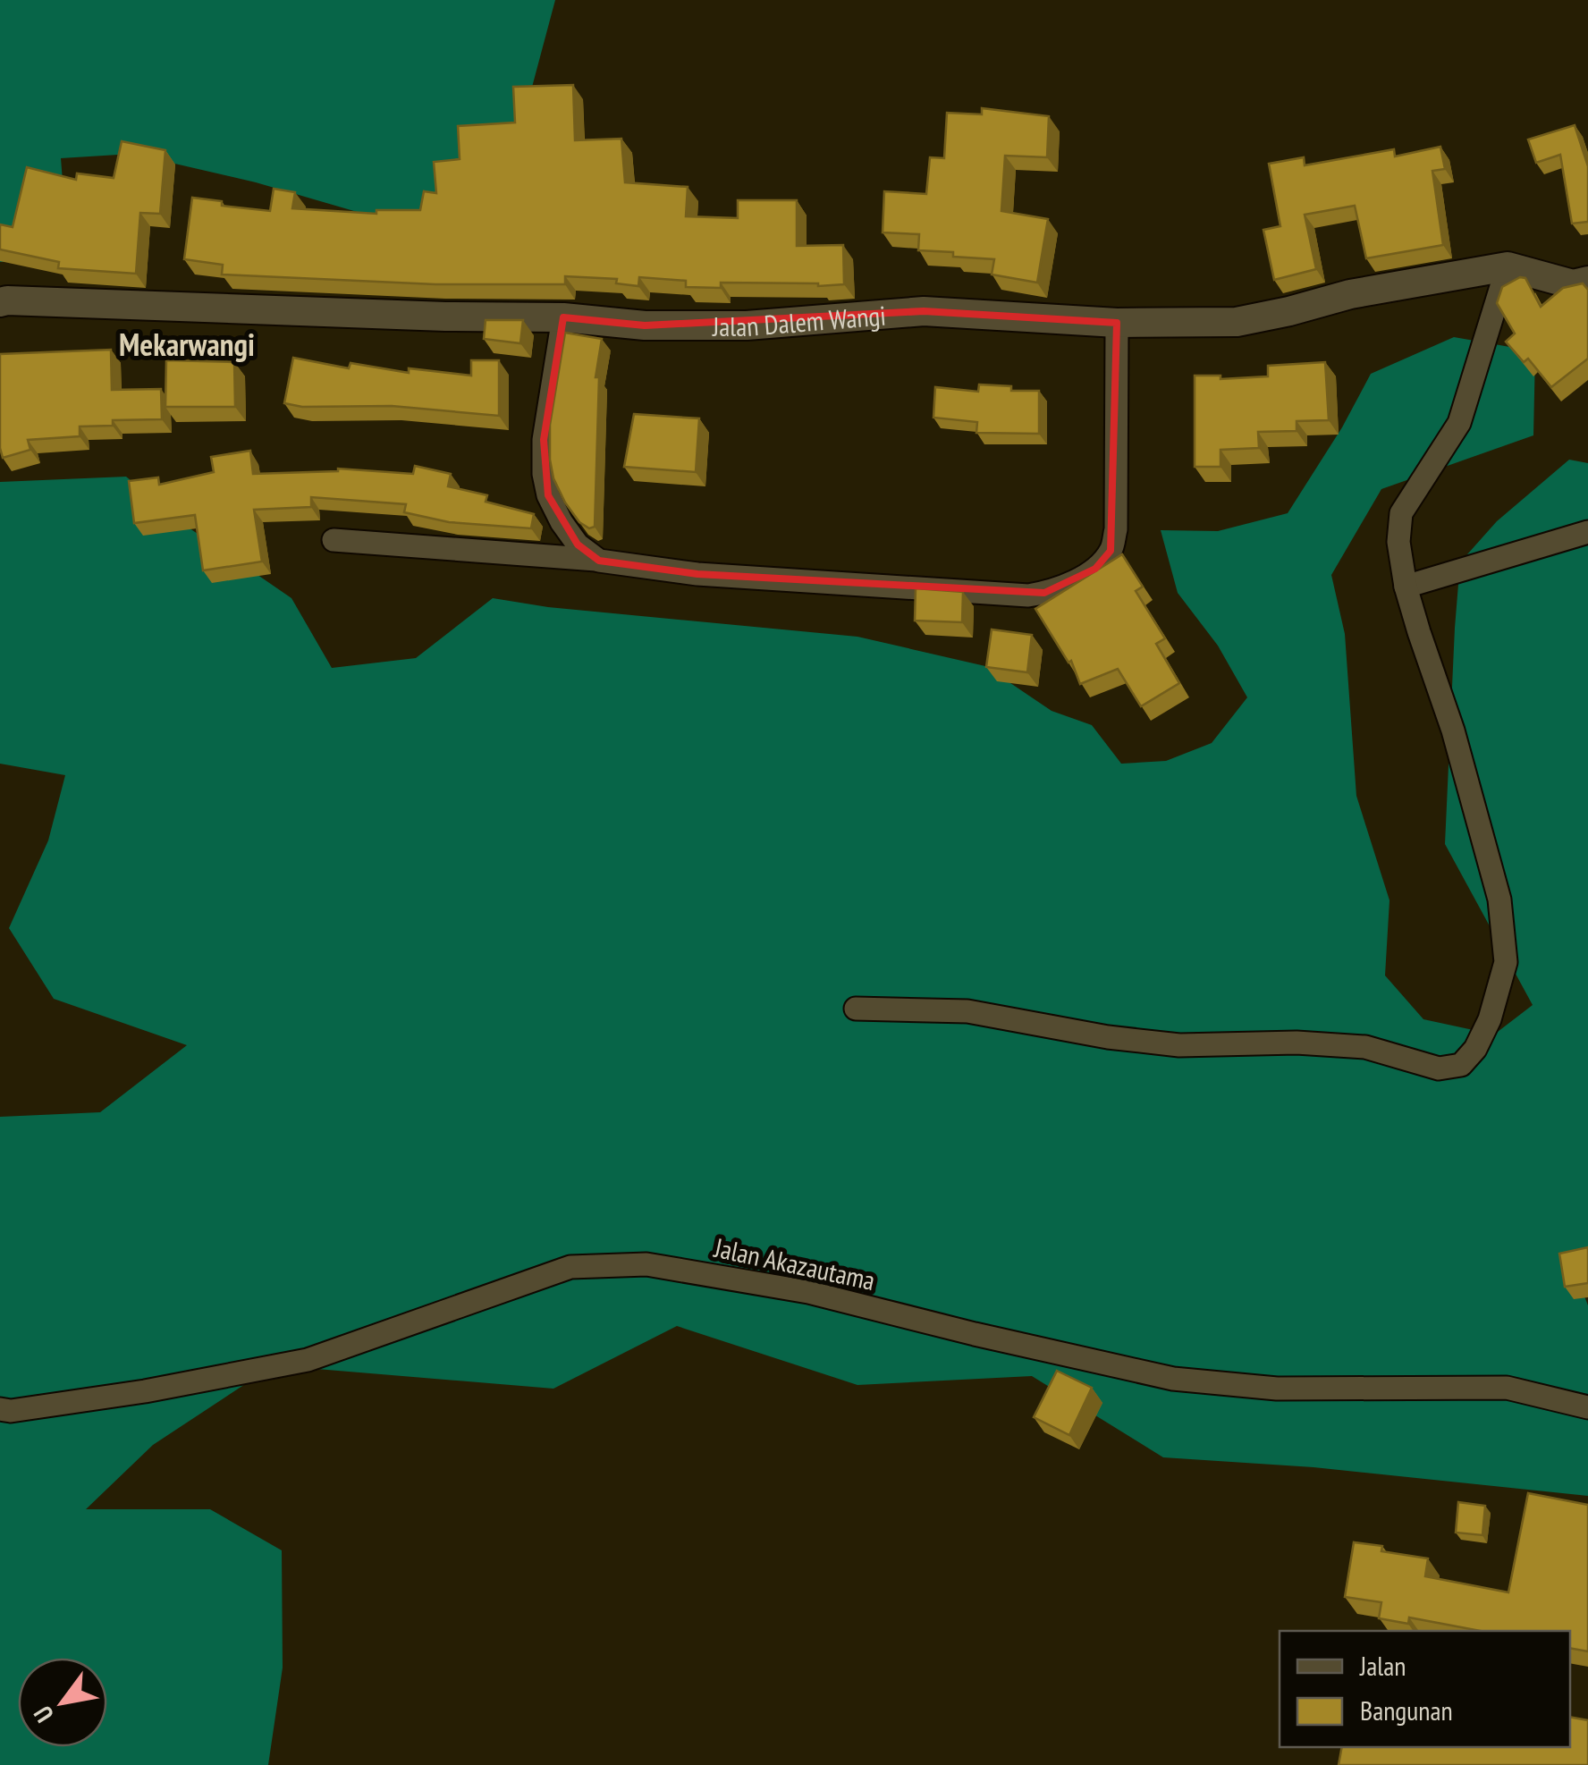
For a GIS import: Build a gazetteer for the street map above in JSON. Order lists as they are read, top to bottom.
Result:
{
  "streets": {
    "street": ["Jalan Dalem Wangi", "Jalan Akazautama"]
  },
  "districts": ["Mekarwangi"],
  "legend": ["Jalan", "Bangunan"],
  "north": "bottom left"
}
